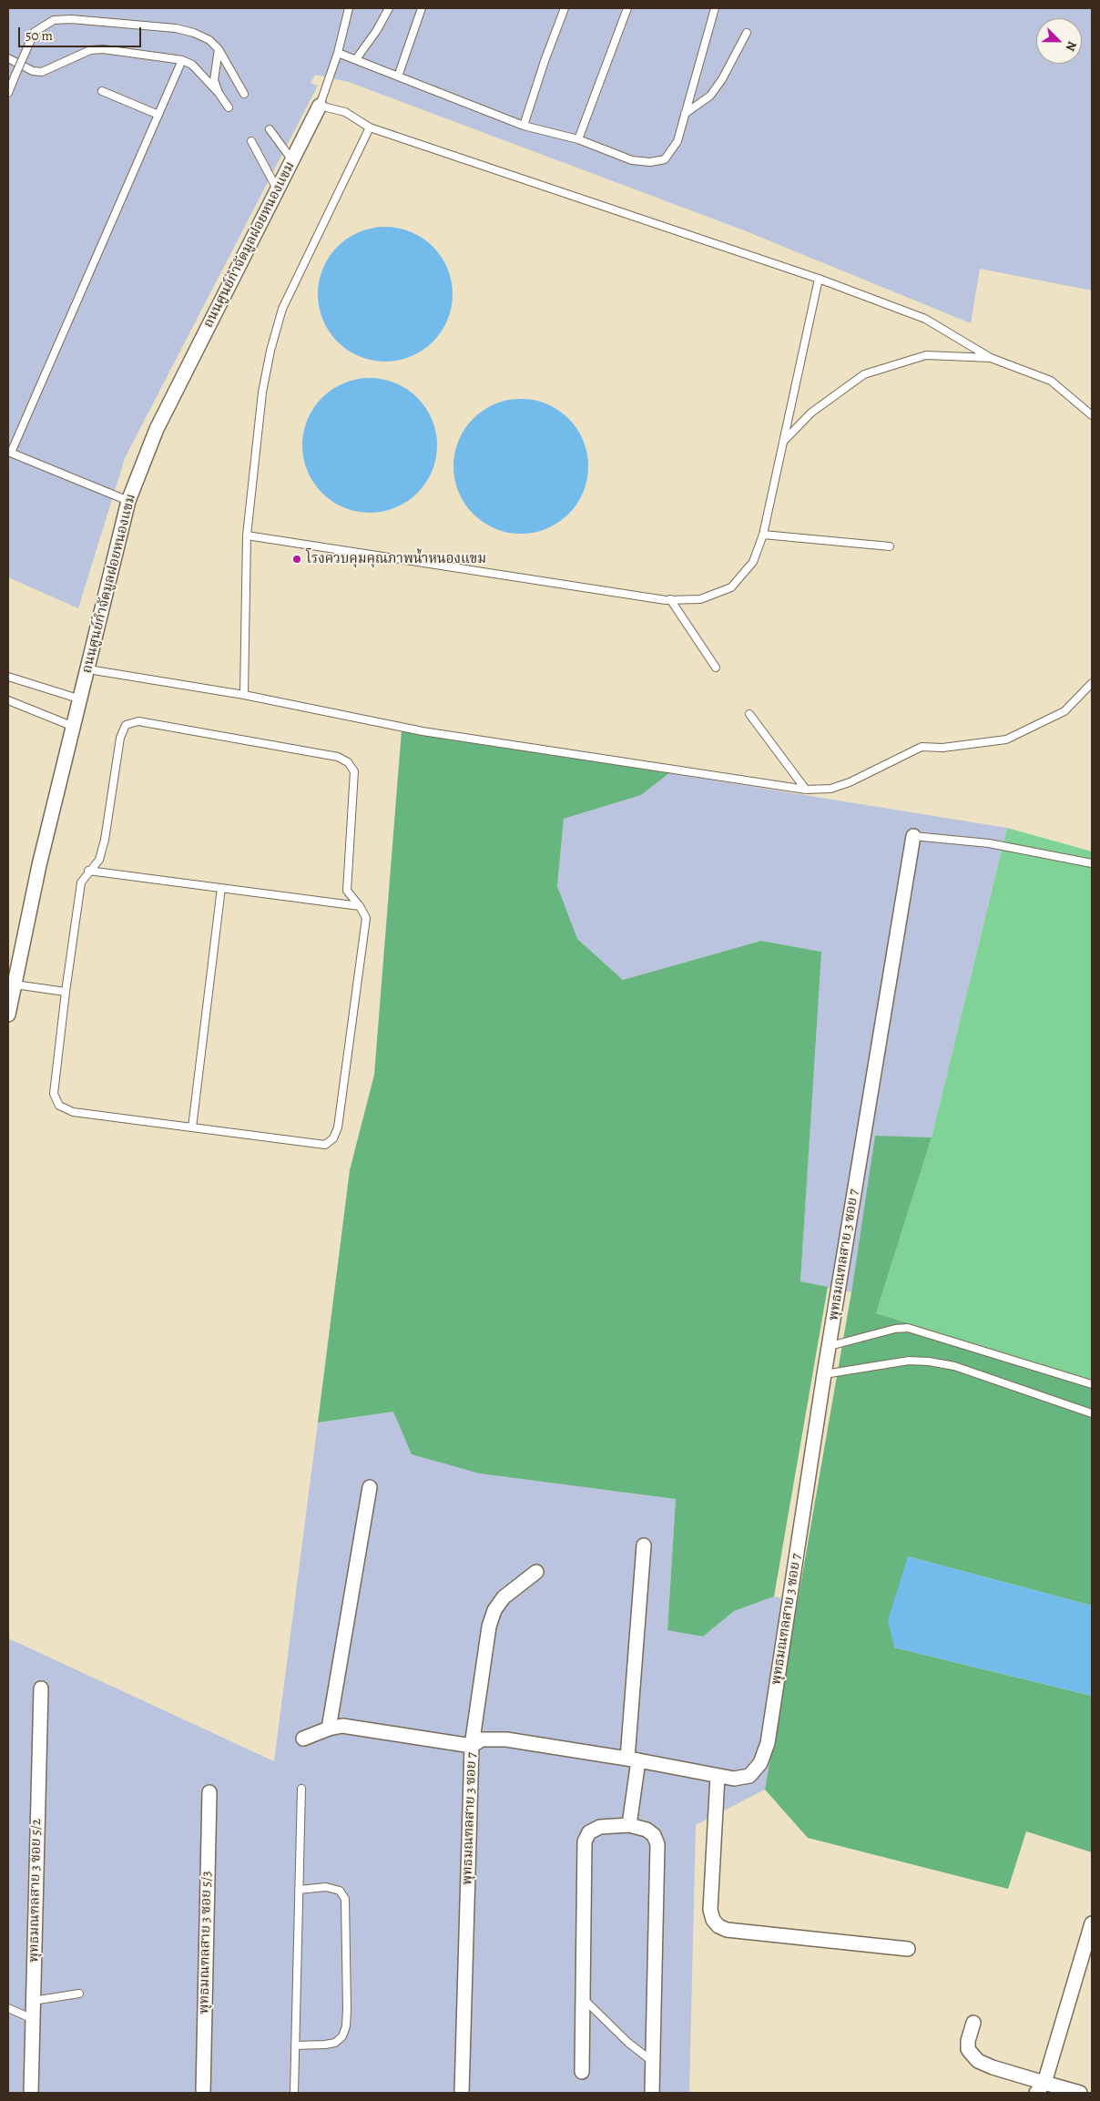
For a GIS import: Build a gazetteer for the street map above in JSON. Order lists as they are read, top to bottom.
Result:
{
  "streets": {
    "street": [
      "ถนนศูนย์กำจัดมูลฝอยหนองแขม",
      "พุทธมณฑลสาย 3 ซอย 7",
      "พุทธมณฑลสาย 3 ซอย 5/2",
      "พุทธมณฑลสาย 3 ซอย 5/3"
    ]
  },
  "places": ["โรงควบคุมคุณภาพน้ำหนองแขม"],
  "scale_bar": "50 m",
  "north": "bottom right"
}
